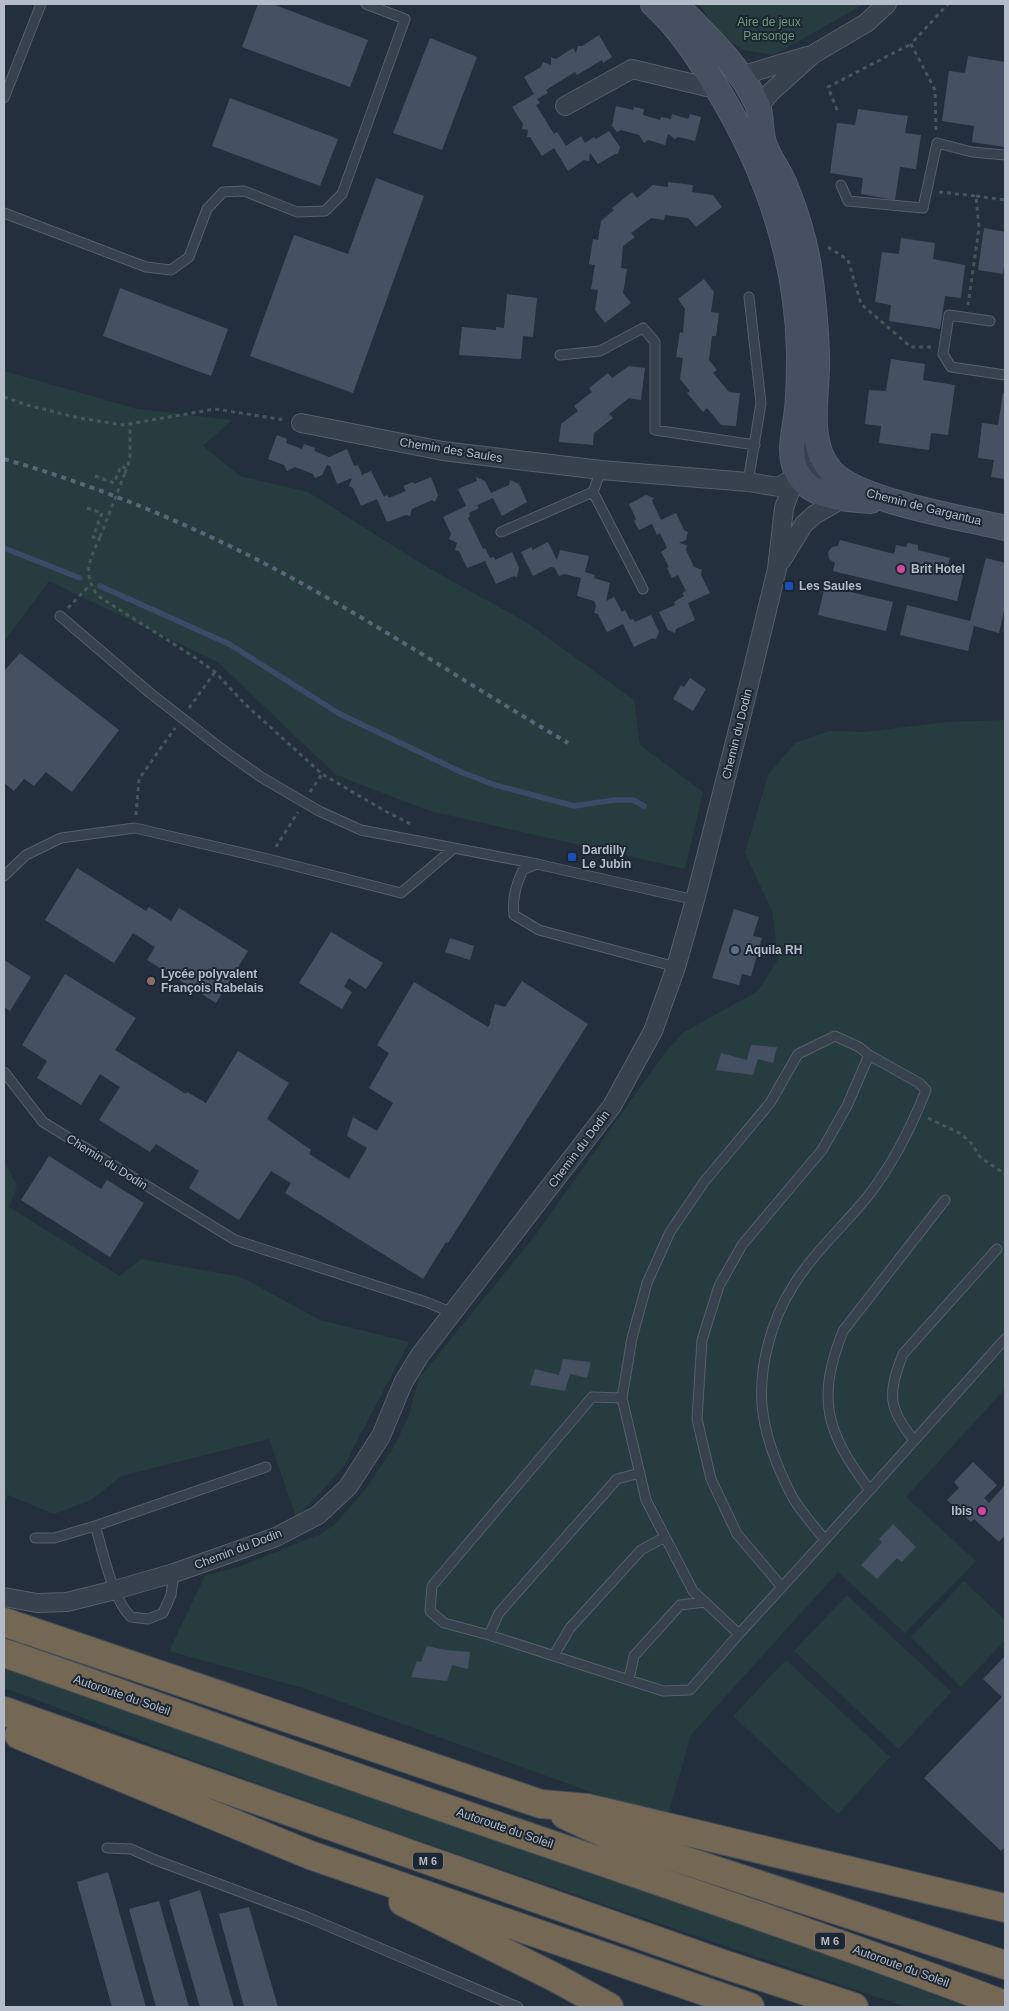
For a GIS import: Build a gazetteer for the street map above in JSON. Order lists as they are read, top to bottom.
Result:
{
  "streets": {
    "highway": ["Autoroute du Soleil", "M 6"],
    "street": ["Chemin des Saules", "Chemin de Gargantua", "Chemin du Dodin"]
  },
  "crossings": [
    ["Chemin des Saules", "Chemin de Gargantua"],
    ["Chemin des Saules", "Chemin du Dodin"],
    ["Chemin de Gargantua", "Chemin du Dodin"]
  ],
  "parks": ["Aire de jeux Parsonge"],
  "places": {
    "other": [
      "Brit Hotel",
      "Aquila RH",
      "Lycée polyvalent François Rabelais",
      "Ibis"
    ],
    "transit": ["Les Saules", "Dardilly Le Jubin"]
  }
}
